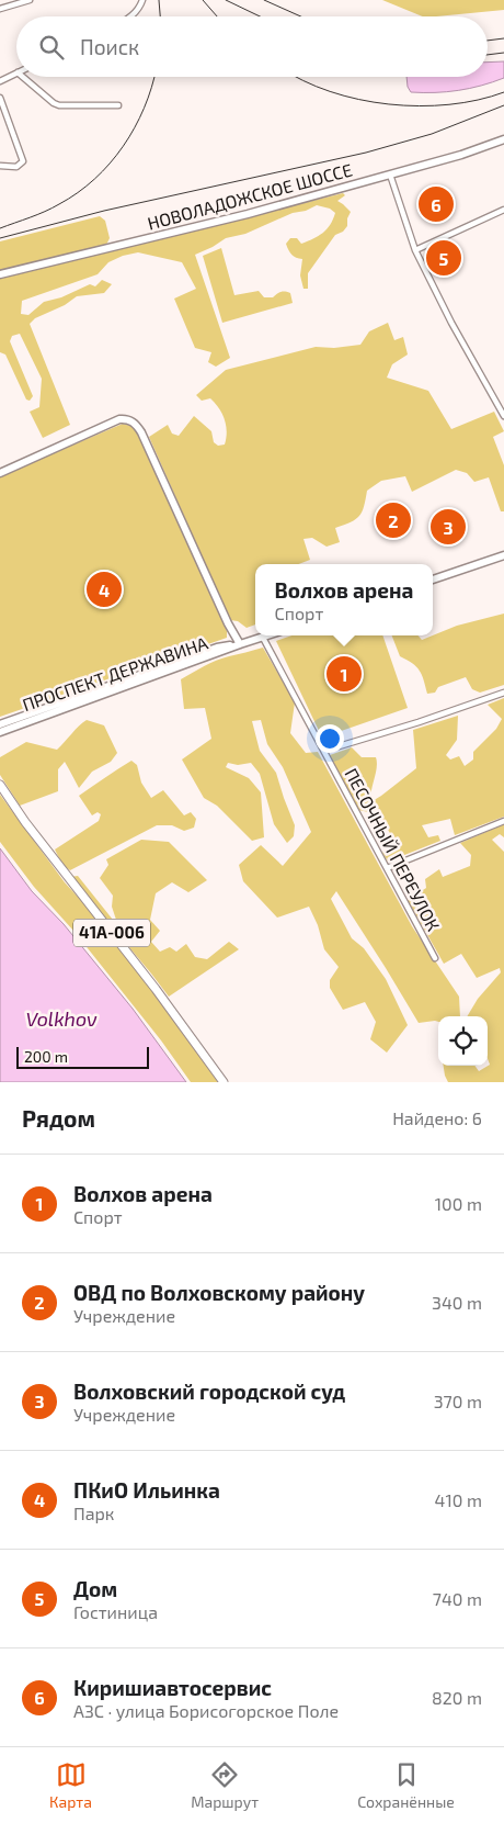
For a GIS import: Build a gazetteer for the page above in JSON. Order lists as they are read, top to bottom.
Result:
{
  "streets": {
    "main road": ["НОВОЛАДОЖСКОЕ ШОССЕ", "ПРОСПЕКТ ДЕРЖАВИНА", "41А-006"],
    "street": ["ПЕСОЧНЫЙ ПЕРЕУЛОК"]
  },
  "crossings": [
    ["ПРОСПЕКТ ДЕРЖАВИНА", "ПЕСОЧНЫЙ ПЕРЕУЛОК"]
  ],
  "water": ["Volkhov"],
  "scale_bar": "200 m",
  "page": {
    "search": "Поиск",
    "pins": [
      "6",
      "5",
      "2",
      "3",
      "4",
      "1"
    ],
    "popup": ["Волхов арена", "Спорт"],
    "scale": "200 m",
    "heading": ["Рядом", "Найдено: 6"],
    "list": [
      {
        "mark": "1",
        "name": "Волхов арена",
        "note": "Спорт",
        "value": "100 m"
      },
      {
        "mark": "2",
        "name": "ОВД по Волховскому району",
        "note": "Учреждение",
        "value": "340 m"
      },
      {
        "mark": "3",
        "name": "Волховский городской суд",
        "note": "Учреждение",
        "value": "370 m"
      },
      {
        "mark": "4",
        "name": "ПКиО Ильинка",
        "note": "Парк",
        "value": "410 m"
      },
      {
        "mark": "5",
        "name": "Дом",
        "note": "Гостиница",
        "value": "740 m"
      },
      {
        "mark": "6",
        "name": "Киришиавтосервис",
        "note": "АЗС · улица Борисогорское Поле",
        "value": "820 m"
      }
    ],
    "nav": ["Карта", "Маршрут", "Сохранённые"]
  }
}
